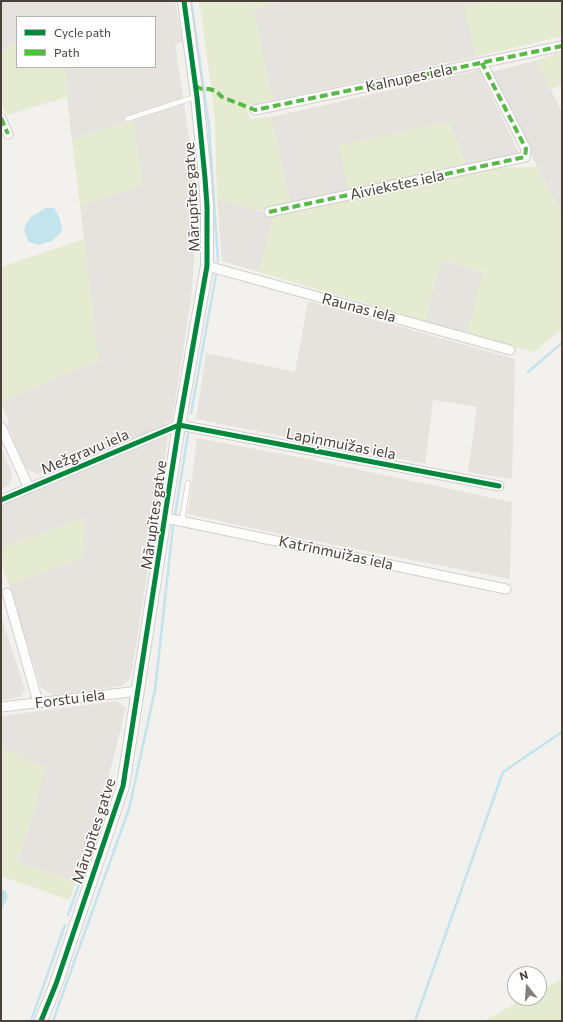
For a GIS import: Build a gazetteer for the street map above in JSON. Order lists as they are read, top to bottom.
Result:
{
  "streets": {
    "street": [
      "Kalnupes iela",
      "Aiviekstes iela",
      "Mārupītes gatve",
      "Raunas iela",
      "Lapiņmuižas iela",
      "Mežgravu iela",
      "Katrīnmuižas iela",
      "Forstu iela"
    ]
  },
  "crossings": [
    ["Kalnupes iela", "Aiviekstes iela"],
    ["Mārupītes gatve", "Raunas iela"],
    ["Mārupītes gatve", "Lapiņmuižas iela"],
    ["Mārupītes gatve", "Mežgravu iela"],
    ["Mārupītes gatve", "Katrīnmuižas iela"],
    ["Mārupītes gatve", "Forstu iela"],
    ["Lapiņmuižas iela", "Mežgravu iela"]
  ],
  "legend": ["Cycle path", "Path"],
  "north": "top"
}
